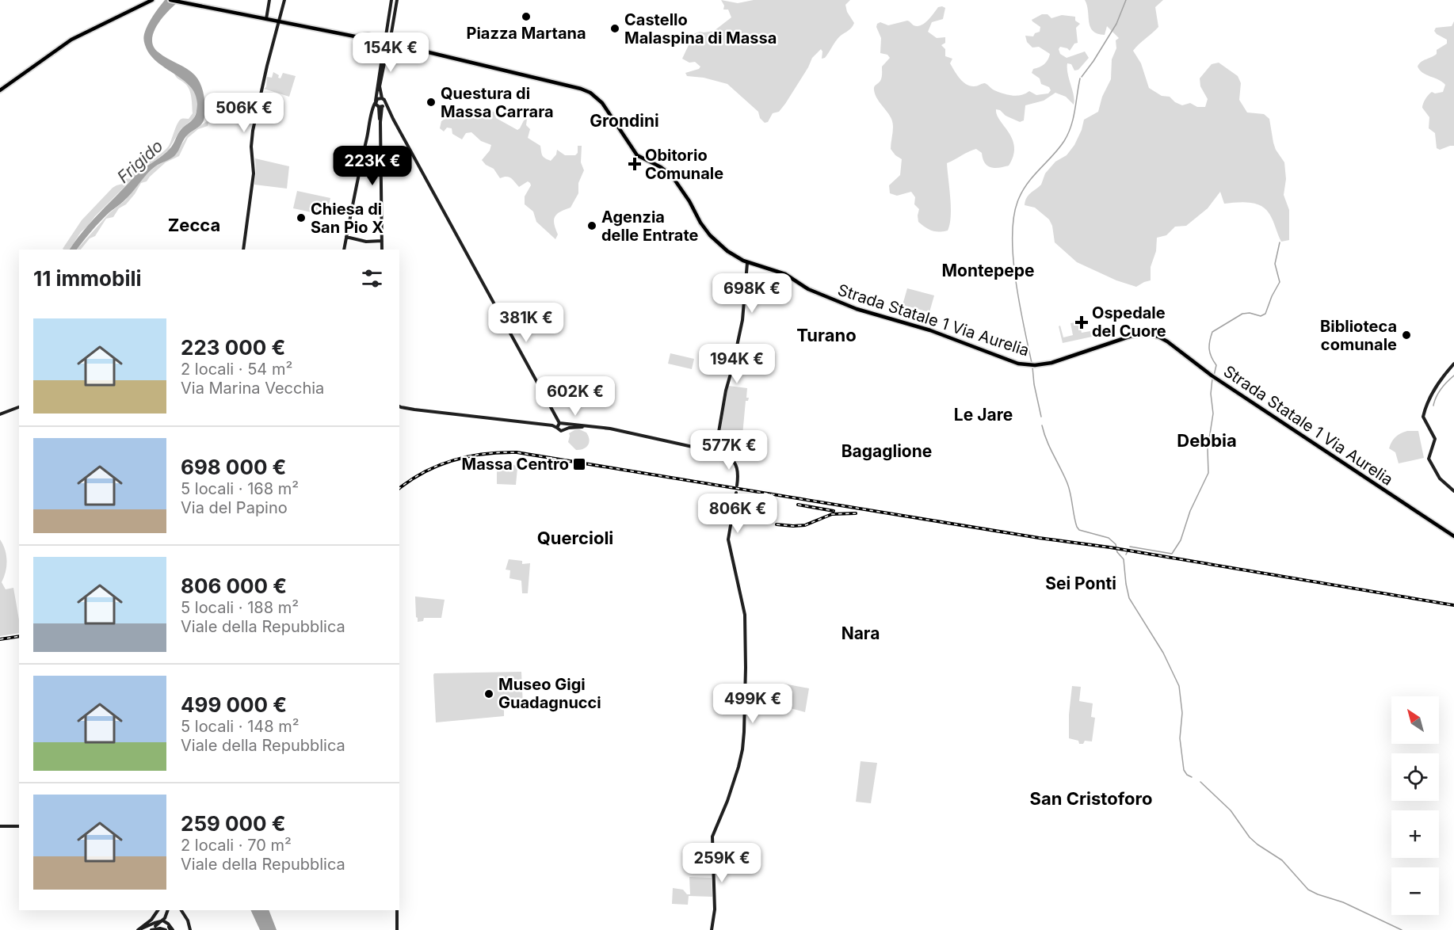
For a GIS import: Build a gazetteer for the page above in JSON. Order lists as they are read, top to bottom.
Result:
{
  "streets": {
    "main road": ["Strada Statale 1 Via Aurelia"]
  },
  "districts": [
    "Grondini",
    "Zecca",
    "Montepepe",
    "Turano",
    "Le Jare",
    "Debbia",
    "Bagaglione",
    "Quercioli",
    "Sei Ponti",
    "Nara",
    "San Cristoforo"
  ],
  "water": ["Frigido"],
  "places": {
    "other": [
      "Piazza Martana",
      "Castello Malaspina di Massa",
      "Questura di Massa Carrara",
      "Chiesa di San Pio X",
      "Agenzia delle Entrate",
      "Biblioteca comunale",
      "Museo Gigi Guadagnucci"
    ],
    "health": ["Obitorio Comunale", "Ospedale del Cuore"],
    "transit": ["Massa Centro"]
  },
  "north": "top left",
  "page": {
    "price": [
      "154K €",
      "506K €",
      "223K €",
      "698K €",
      "381K €",
      "194K €",
      "602K €",
      "577K €",
      "806K €",
      "499K €",
      "259K €"
    ],
    "heading": "11 immobili",
    "list": [
      {
        "name": "223 000 €",
        "note": "2 locali · 54 m² · Via Marina Vecchia"
      },
      {
        "name": "698 000 €",
        "note": "5 locali · 168 m² · Via del Papino"
      },
      {
        "name": "806 000 €",
        "note": "5 locali · 188 m² · Viale della Repubblica"
      },
      {
        "name": "499 000 €",
        "note": "5 locali · 148 m² · Viale della Repubblica"
      },
      {
        "name": "259 000 €",
        "note": "2 locali · 70 m² · Viale della Repubblica"
      }
    ],
    "map_buttons": ["+", "−"]
  }
}
